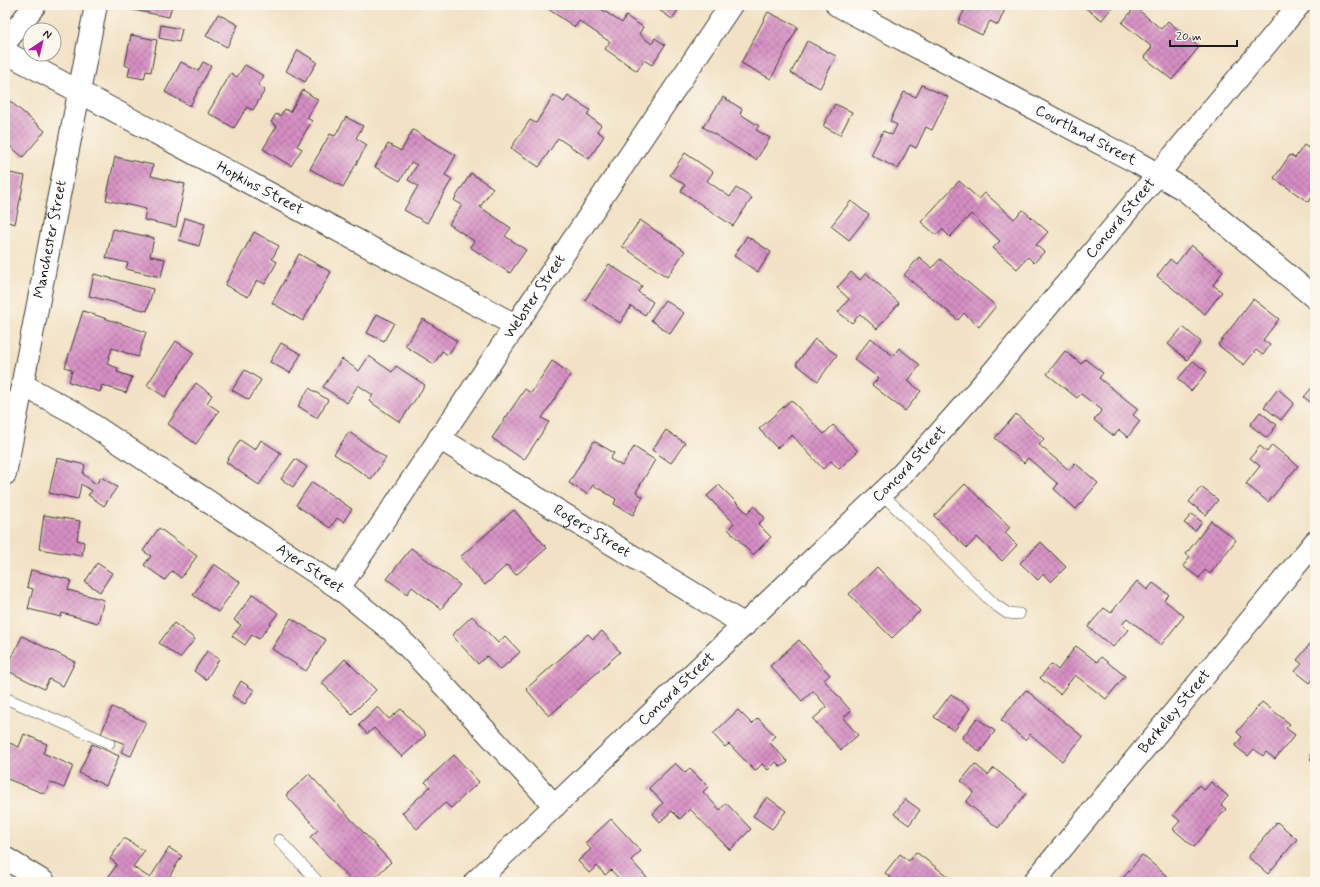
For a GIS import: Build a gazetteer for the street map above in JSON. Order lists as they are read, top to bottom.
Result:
{
  "streets": {
    "street": [
      "Courtland Street",
      "Hopkins Street",
      "Concord Street",
      "Manchester Street",
      "Webster Street",
      "Rogers Street",
      "Ayer Street",
      "Berkeley Street"
    ]
  },
  "crossings": [
    ["Courtland Street", "Concord Street"],
    ["Hopkins Street", "Manchester Street"],
    ["Hopkins Street", "Webster Street"],
    ["Concord Street", "Rogers Street"],
    ["Concord Street", "Ayer Street"],
    ["Manchester Street", "Ayer Street"],
    ["Webster Street", "Rogers Street"],
    ["Webster Street", "Ayer Street"]
  ],
  "scale_bar": "20 m",
  "north": "top right"
}
